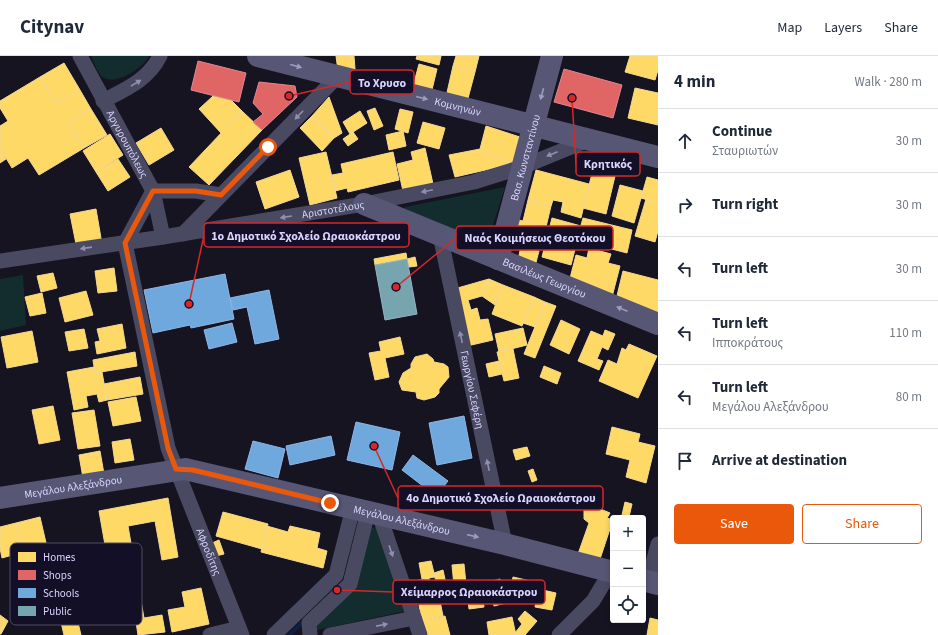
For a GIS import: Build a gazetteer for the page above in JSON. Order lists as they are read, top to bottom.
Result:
{
  "streets": {
    "street": [
      "Κομνηνών",
      "Αργυρουπόλεως",
      "Βασ. Κωνσταντίνου",
      "Αριστοτέλους",
      "Βασιλέως Γεωργίου",
      "Γεωργίου Σεφέρη",
      "Μεγάλου Αλεξάνδρου",
      "Αφροδίτης"
    ]
  },
  "crossings": [
    ["Κομνηνών", "Βασ. Κωνσταντίνου"],
    ["Κομνηνών", "Αριστοτέλους"],
    ["Αργυρουπόλεως", "Αριστοτέλους"],
    ["Βασ. Κωνσταντίνου", "Αριστοτέλους"],
    ["Βασ. Κωνσταντίνου", "Βασιλέως Γεωργίου"],
    ["Αριστοτέλους", "Βασιλέως Γεωργίου"],
    ["Αριστοτέλους", "Αφροδίτης"],
    ["Βασιλέως Γεωργίου", "Γεωργίου Σεφέρη"],
    ["Γεωργίου Σεφέρη", "Μεγάλου Αλεξάνδρου"],
    ["Μεγάλου Αλεξάνδρου", "Αφροδίτης"]
  ],
  "one_way": [
    "Κομνηνών",
    "Αριστοτέλους",
    "Βασιλέως Γεωργίου",
    "Γεωργίου Σεφέρη"
  ],
  "places": [
    "Το Χρυσο",
    "Κρητικός",
    "Ναός Κοιμήσεως Θεοτόκου",
    "1ο Δημοτικό Σχολείο Ωραιοκάστρου",
    "4ο Δημοτικό Σχολείο Ωραιοκάστρου",
    "Χείμαρρος Ωραιοκάστρου"
  ],
  "legend": [
    "Homes",
    "Shops",
    "Schools",
    "Public"
  ],
  "page": {
    "header": "Citynav",
    "nav": ["Map", "Layers", "Share"],
    "heading": ["4 min", "Walk · 280 m"],
    "list": [
      ["Continue", "Σταυριωτών", "30 m"],
      ["Turn right", "30 m"],
      ["Turn left", "30 m"],
      ["Turn left", "Ιπποκράτους", "110 m"],
      ["Turn left", "Μεγάλου Αλεξάνδρου", "80 m"],
      "Arrive at destination"
    ],
    "buttons": ["Save", "Share"],
    "map_buttons": ["+", "−"]
  }
}
